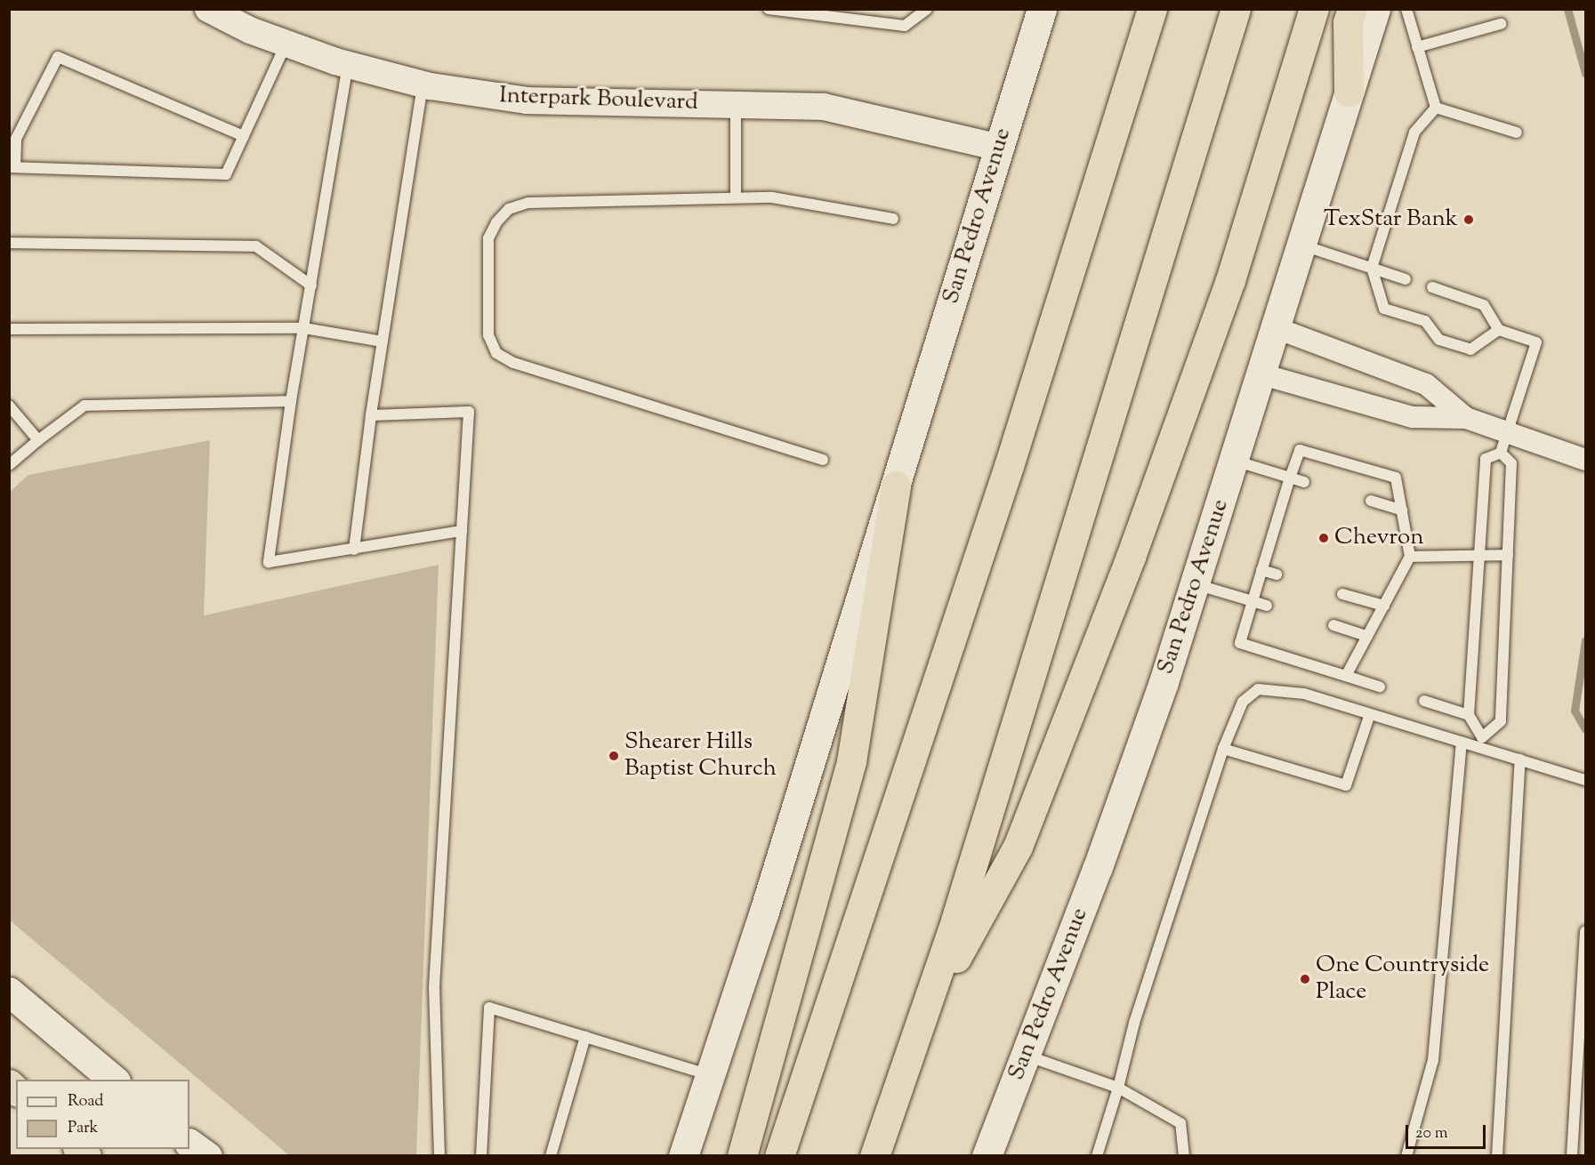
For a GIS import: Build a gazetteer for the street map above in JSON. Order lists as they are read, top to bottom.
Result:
{
  "streets": {
    "main road": ["San Pedro Avenue"],
    "street": ["Interpark Boulevard"]
  },
  "crossings": [
    ["Interpark Boulevard", "San Pedro Avenue"]
  ],
  "places": [
    "TexStar Bank",
    "Chevron",
    "Shearer Hills Baptist Church",
    "One Countryside Place"
  ],
  "legend": ["Road", "Park"],
  "scale_bar": "20 m"
}
